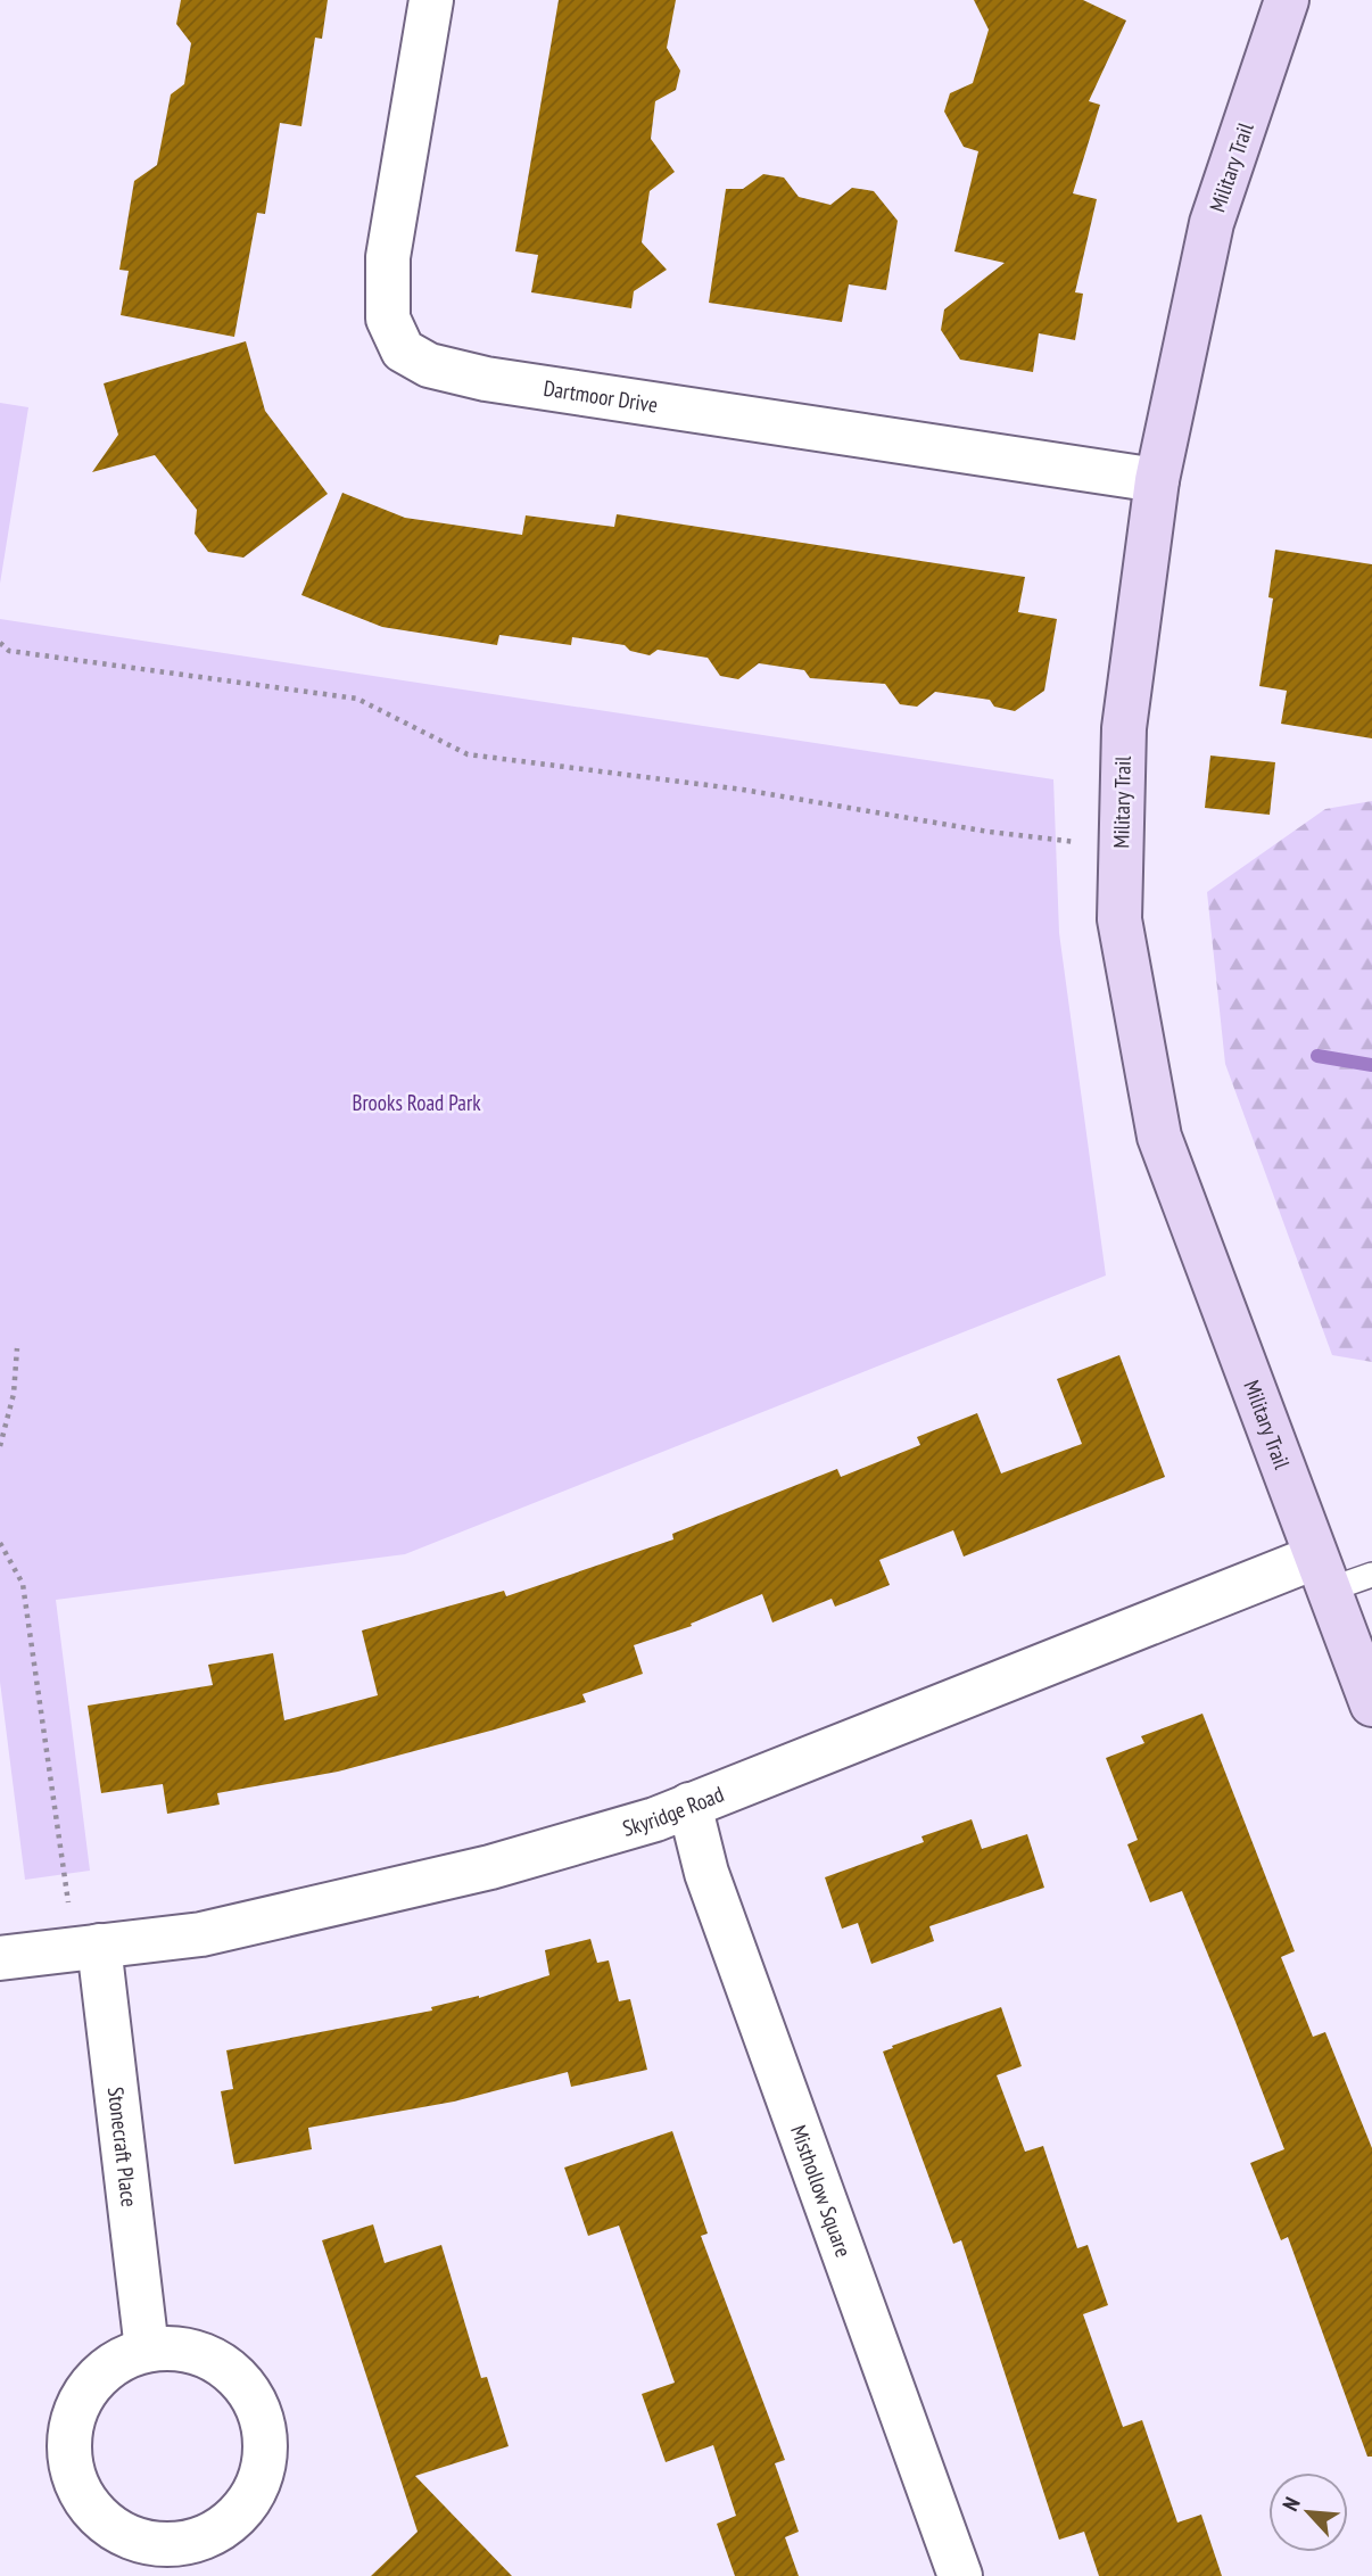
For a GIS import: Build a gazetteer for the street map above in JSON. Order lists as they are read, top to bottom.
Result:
{
  "streets": {
    "street": [
      "Military Trail",
      "Dartmoor Drive",
      "Skyridge Road",
      "Stonecraft Place",
      "Misthollow Square"
    ]
  },
  "crossings": [
    ["Military Trail", "Dartmoor Drive"],
    ["Military Trail", "Skyridge Road"],
    ["Skyridge Road", "Stonecraft Place"],
    ["Skyridge Road", "Misthollow Square"]
  ],
  "parks": ["Brooks Road Park"],
  "north": "top left"
}
